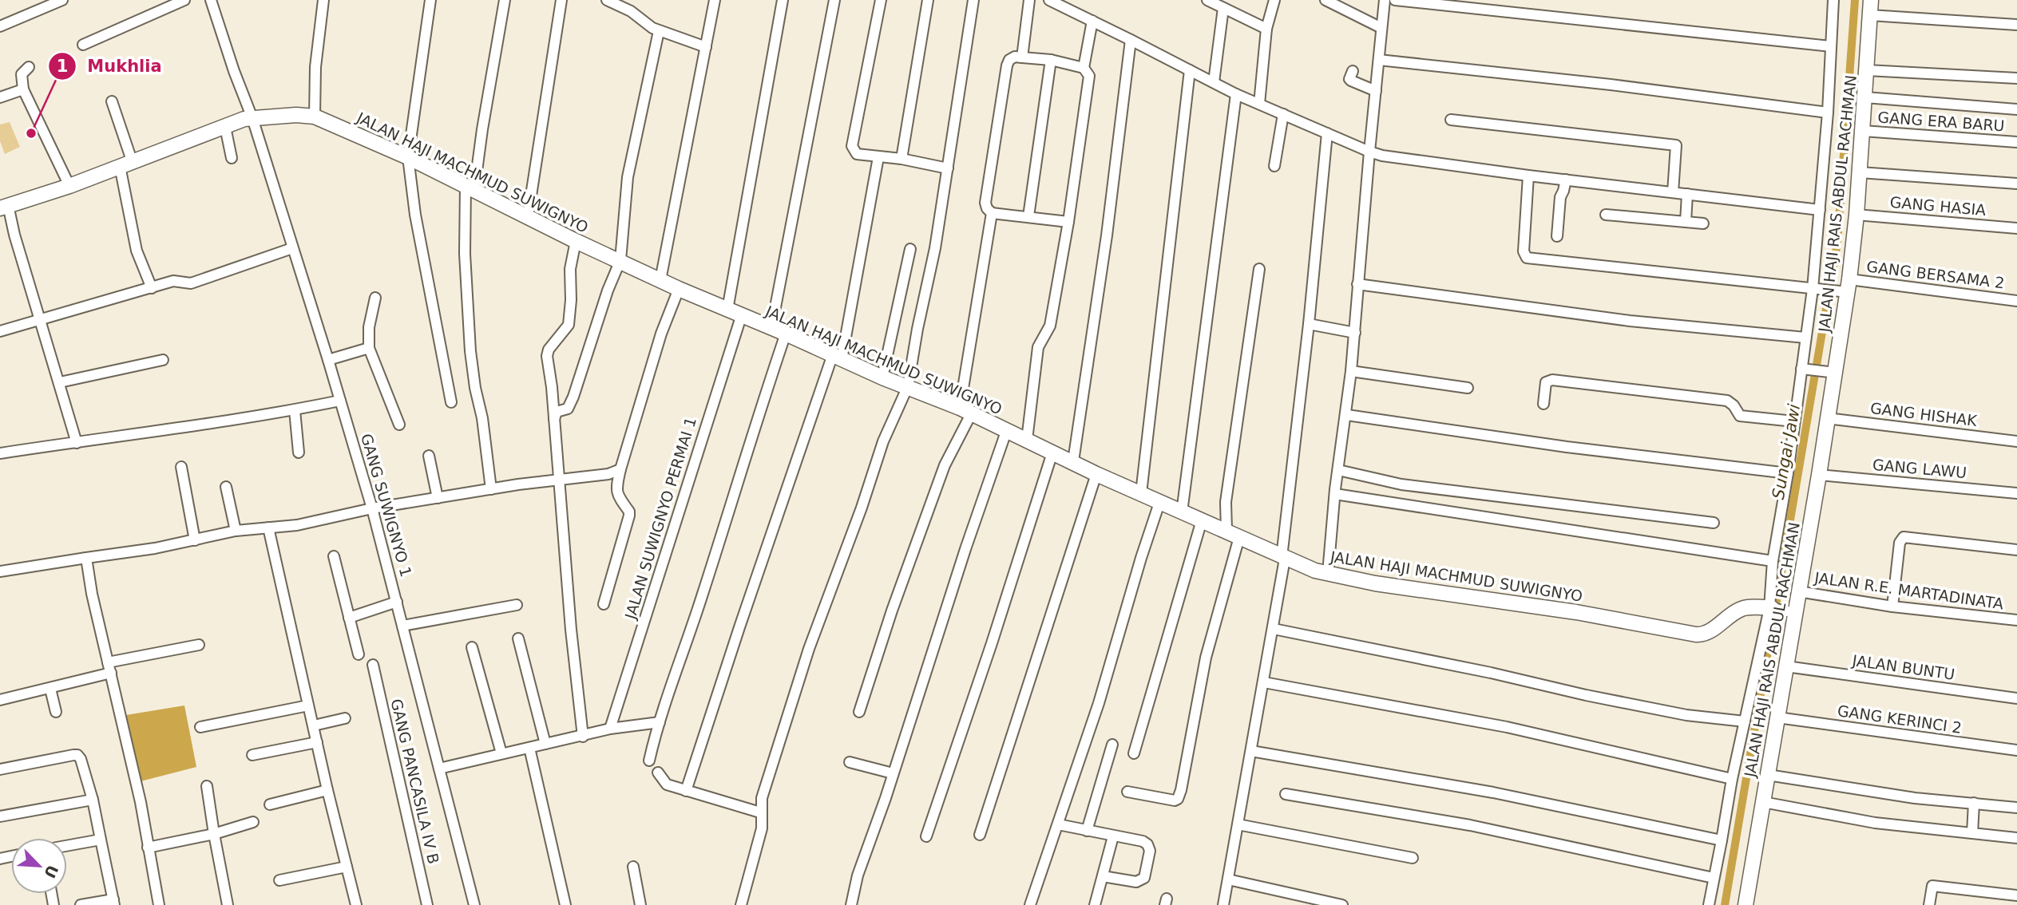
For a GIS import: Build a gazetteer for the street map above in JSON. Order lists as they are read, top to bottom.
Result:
{
  "streets": {
    "street": [
      "GANG ERA BARU",
      "JALAN HAJI MACHMUD SUWIGNYO",
      "JALAN HAJI RAIS ABDUL RACHMAN",
      "GANG HASIA",
      "GANG BERSAMA 2",
      "GANG HISHAK",
      "GANG LAWU",
      "GANG SUWIGNYO 1",
      "JALAN SUWIGNYO PERMAI 1",
      "JALAN R.E. MARTADINATA",
      "JALAN BUNTU",
      "GANG KERINCI 2",
      "GANG PANCASILA IV B"
    ]
  },
  "crossings": [
    ["GANG ERA BARU", "JALAN HAJI RAIS ABDUL RACHMAN"],
    ["JALAN HAJI MACHMUD SUWIGNYO", "GANG SUWIGNYO 1"],
    ["JALAN HAJI MACHMUD SUWIGNYO", "JALAN SUWIGNYO PERMAI 1"],
    ["JALAN HAJI RAIS ABDUL RACHMAN", "GANG HASIA"],
    ["JALAN HAJI RAIS ABDUL RACHMAN", "GANG BERSAMA 2"],
    ["JALAN HAJI RAIS ABDUL RACHMAN", "GANG HISHAK"],
    ["JALAN HAJI RAIS ABDUL RACHMAN", "GANG LAWU"],
    ["JALAN HAJI RAIS ABDUL RACHMAN", "JALAN R.E. MARTADINATA"],
    ["JALAN HAJI RAIS ABDUL RACHMAN", "JALAN BUNTU"],
    ["JALAN HAJI RAIS ABDUL RACHMAN", "GANG KERINCI 2"]
  ],
  "water": ["Sungai Jawi"],
  "places": ["Mukhlia"],
  "north": "bottom right"
}
